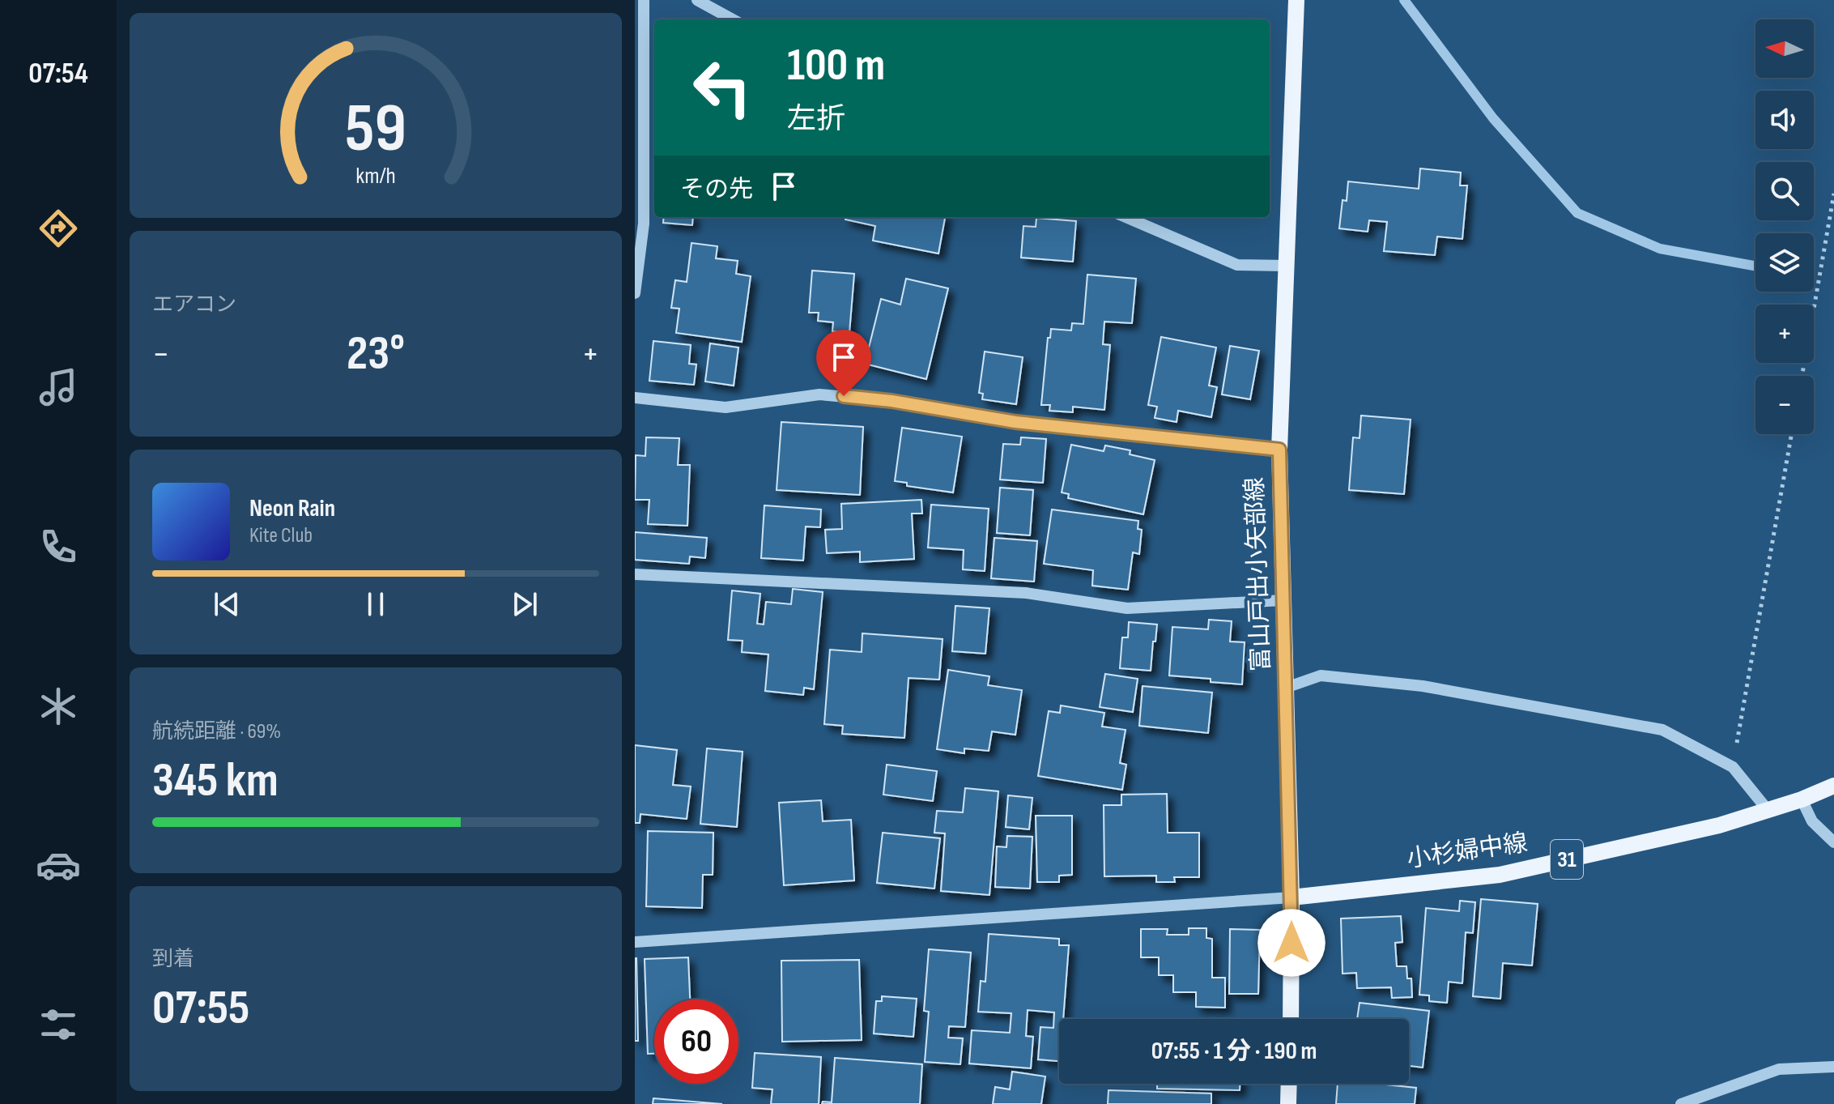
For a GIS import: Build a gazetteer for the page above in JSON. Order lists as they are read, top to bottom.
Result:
{
  "streets": {
    "main road": ["富山戸出小矢部線", "小杉婦中線", "31"]
  },
  "crossings": [
    ["富山戸出小矢部線", "小杉婦中線"]
  ],
  "north": "left",
  "page": {
    "tabs": "07:54",
    "map_buttons": ["+", "−"],
    "turn": ["100 m", "左折"],
    "then": "その先",
    "tile": [
      "エアコン",
      ["航続距離 · 69%", "345 km"],
      ["到着", "07:55"]
    ],
    "heat": ["−", "23°", "+"],
    "song": ["Neon Rain", "Kite Club"],
    "limit": "60",
    "trip": "07:55 · 1 分 · 190 m",
    "gauge": ["59", "km/h"]
  }
}
